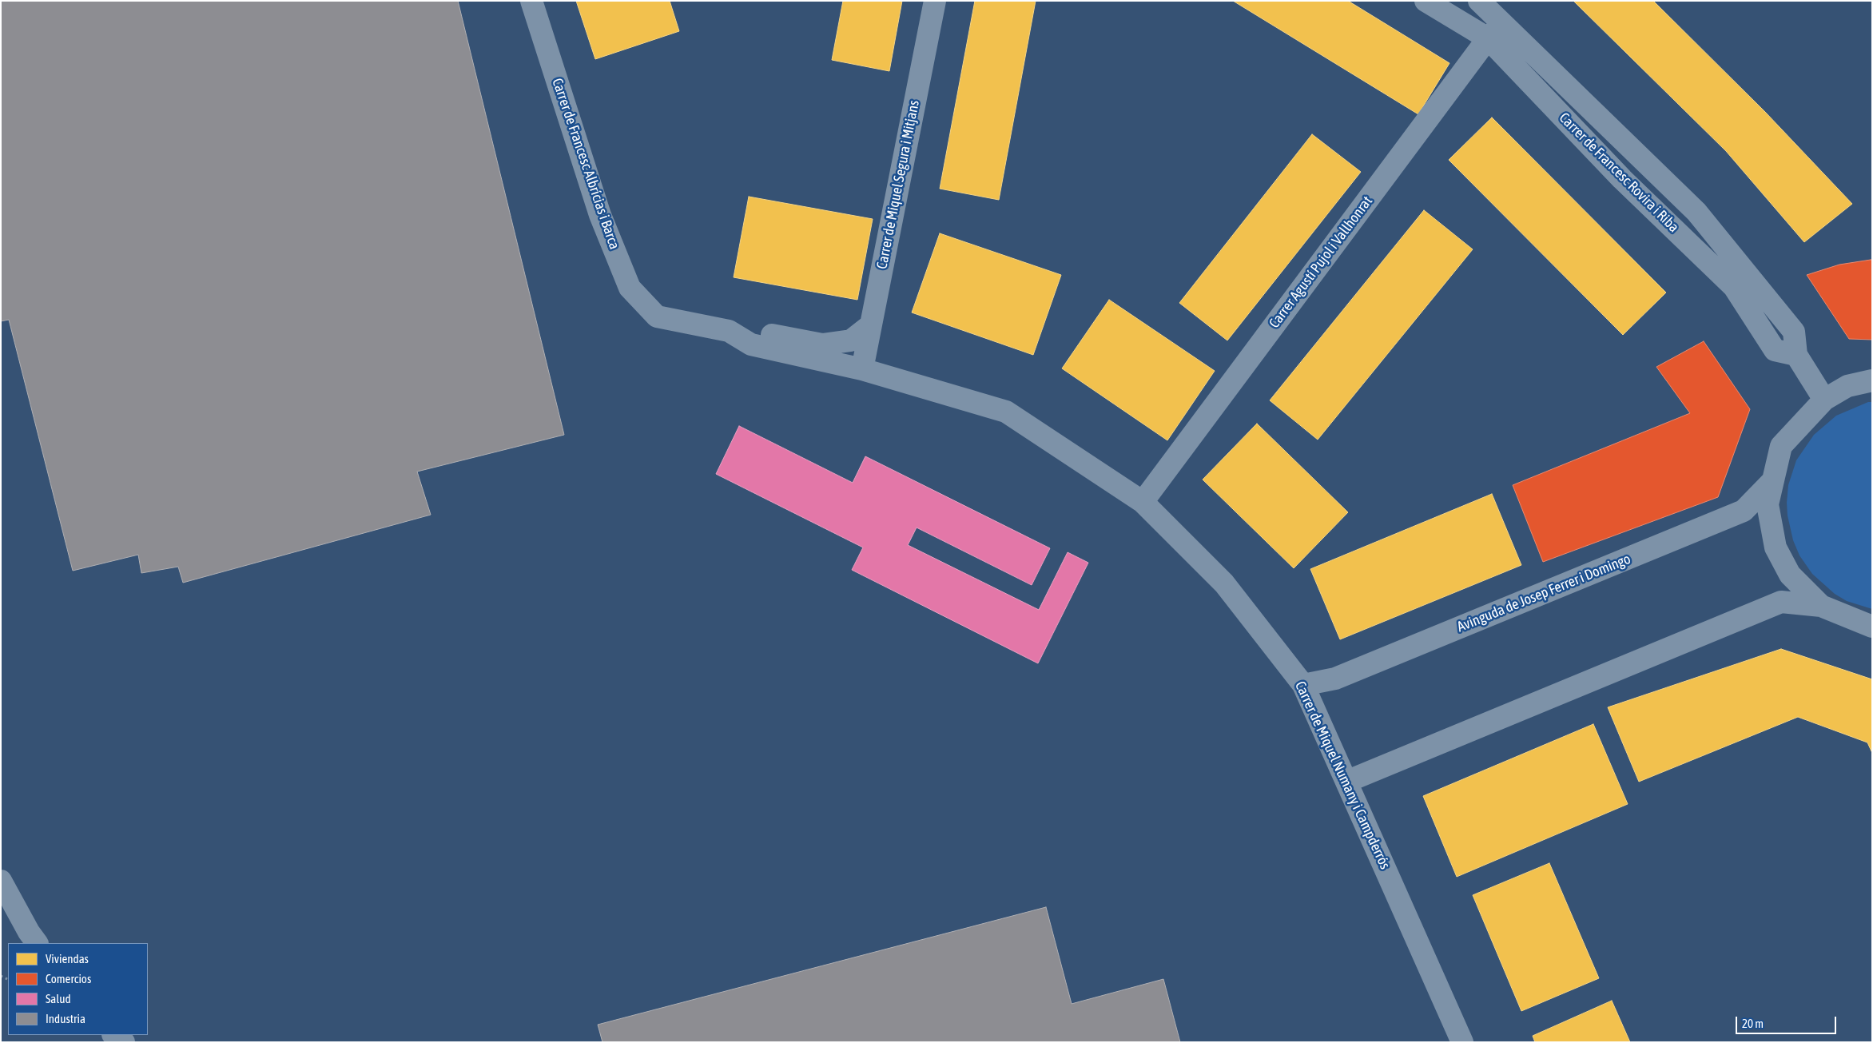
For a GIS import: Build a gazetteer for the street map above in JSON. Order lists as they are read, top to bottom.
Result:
{
  "streets": {
    "street": [
      "Carrer de Francesc Albrícias i Barca",
      "Carrer de Francesc Rovira i Riba",
      "Carrer de Miquel Segura i Mitjans",
      "Carrer Agustí Pujol i Vallhonrat",
      "Avinguda de Josep Ferrer i Domingo",
      "Carrer de Miquel Numany i Campderrós"
    ]
  },
  "crossings": [
    ["Carrer de Francesc Albrícias i Barca", "Carrer de Miquel Numany i Campderrós"],
    ["Carrer de Francesc Rovira i Riba", "Carrer Agustí Pujol i Vallhonrat"],
    ["Carrer de Miquel Segura i Mitjans", "Carrer de Miquel Numany i Campderrós"],
    ["Carrer Agustí Pujol i Vallhonrat", "Carrer de Miquel Numany i Campderrós"],
    ["Avinguda de Josep Ferrer i Domingo", "Carrer de Miquel Numany i Campderrós"]
  ],
  "legend": [
    "Viviendas",
    "Comercios",
    "Salud",
    "Industria"
  ],
  "scale_bar": "20 m"
}
